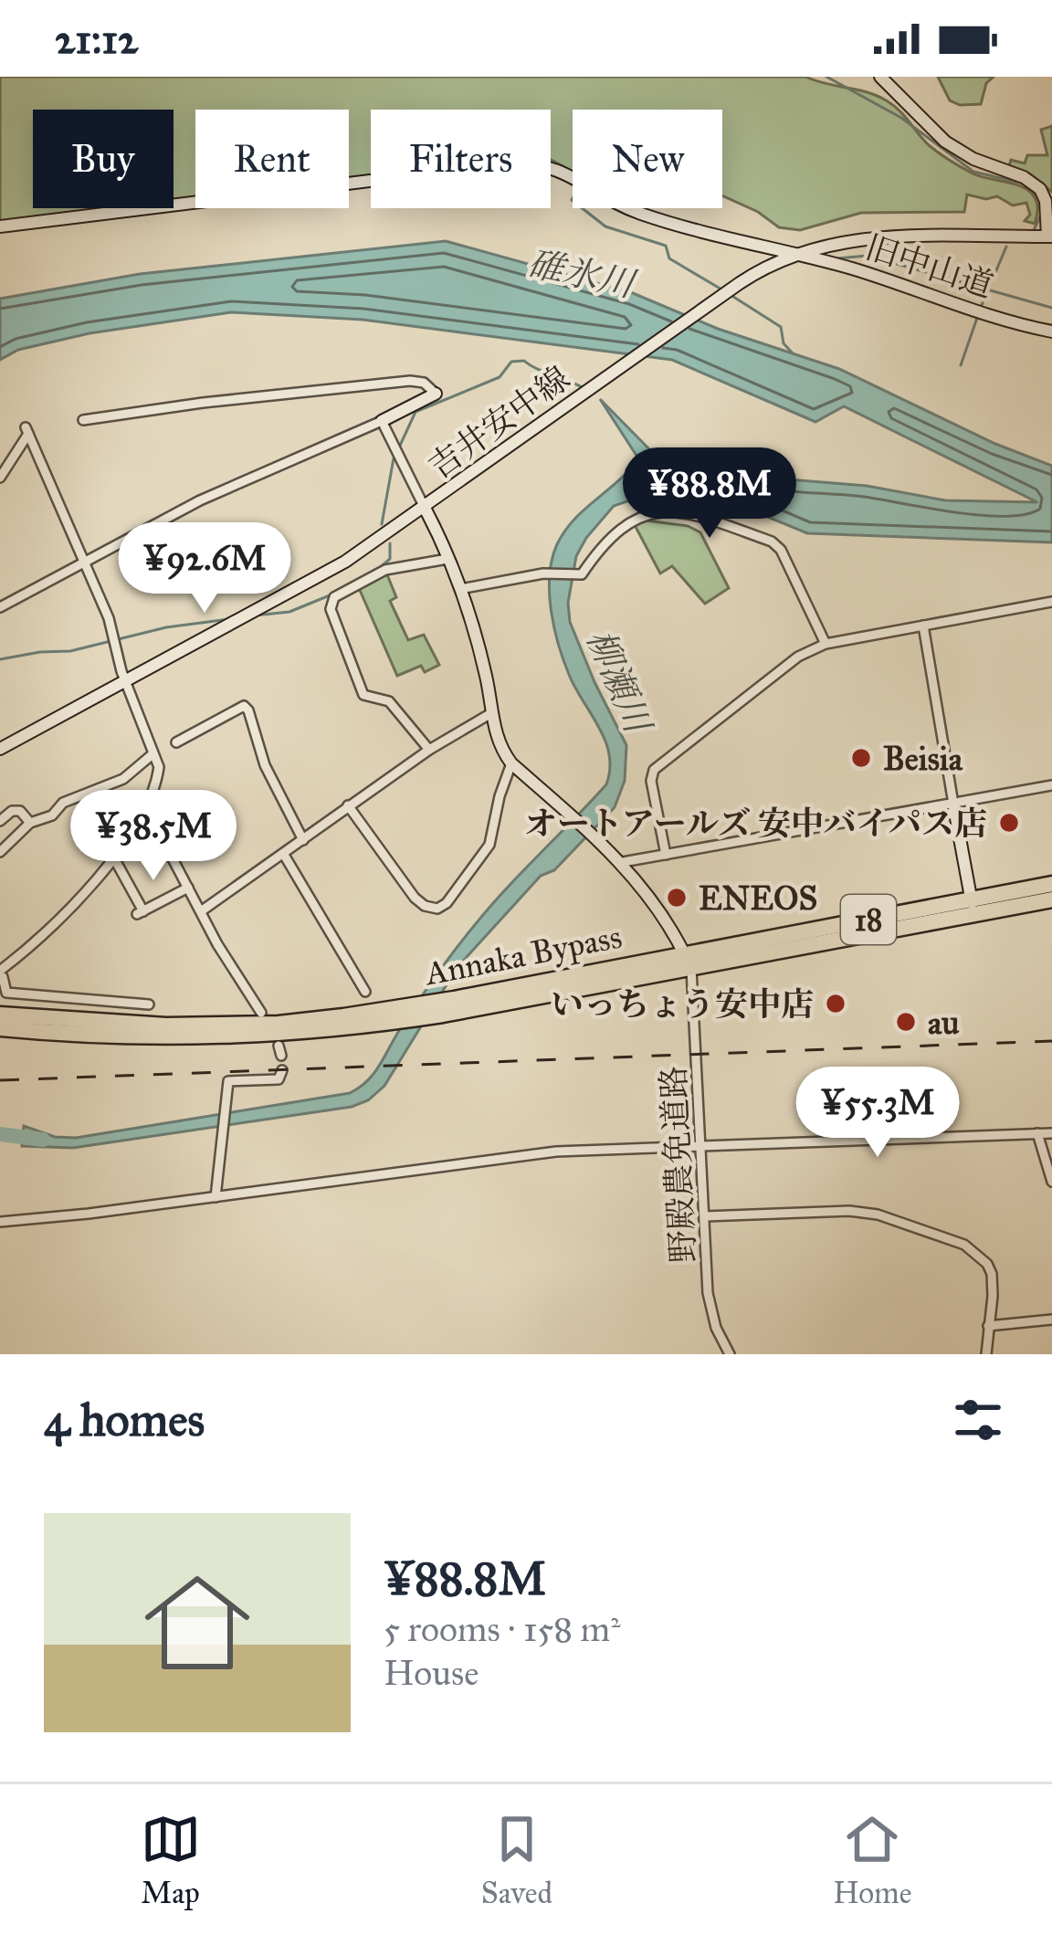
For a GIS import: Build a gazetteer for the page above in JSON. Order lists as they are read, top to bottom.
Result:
{
  "streets": {
    "highway": ["18", "Annaka Bypass"],
    "street": ["旧中山道", "吉井安中線", "野殿農免道路"]
  },
  "crossings": [
    ["旧中山道", "吉井安中線"],
    ["Annaka Bypass", "野殿農免道路"]
  ],
  "water": ["碓氷川", "柳瀬川"],
  "places": [
    "Beisia",
    "オートアールズ 安中バイパス店",
    "ENEOS",
    "いっちょう安中店",
    "au"
  ],
  "page": {
    "status": "21:12",
    "chip": [
      "Buy",
      "Rent",
      "Filters",
      "New"
    ],
    "price": [
      "¥88.8M",
      "¥92.6M",
      "¥38.5M",
      "¥55.3M"
    ],
    "heading": "4 homes",
    "list": [
      {
        "name": "¥88.8M",
        "note": "5 rooms · 158 m² · House"
      }
    ],
    "tabs": ["Map", "Saved", "Home"]
  }
}
